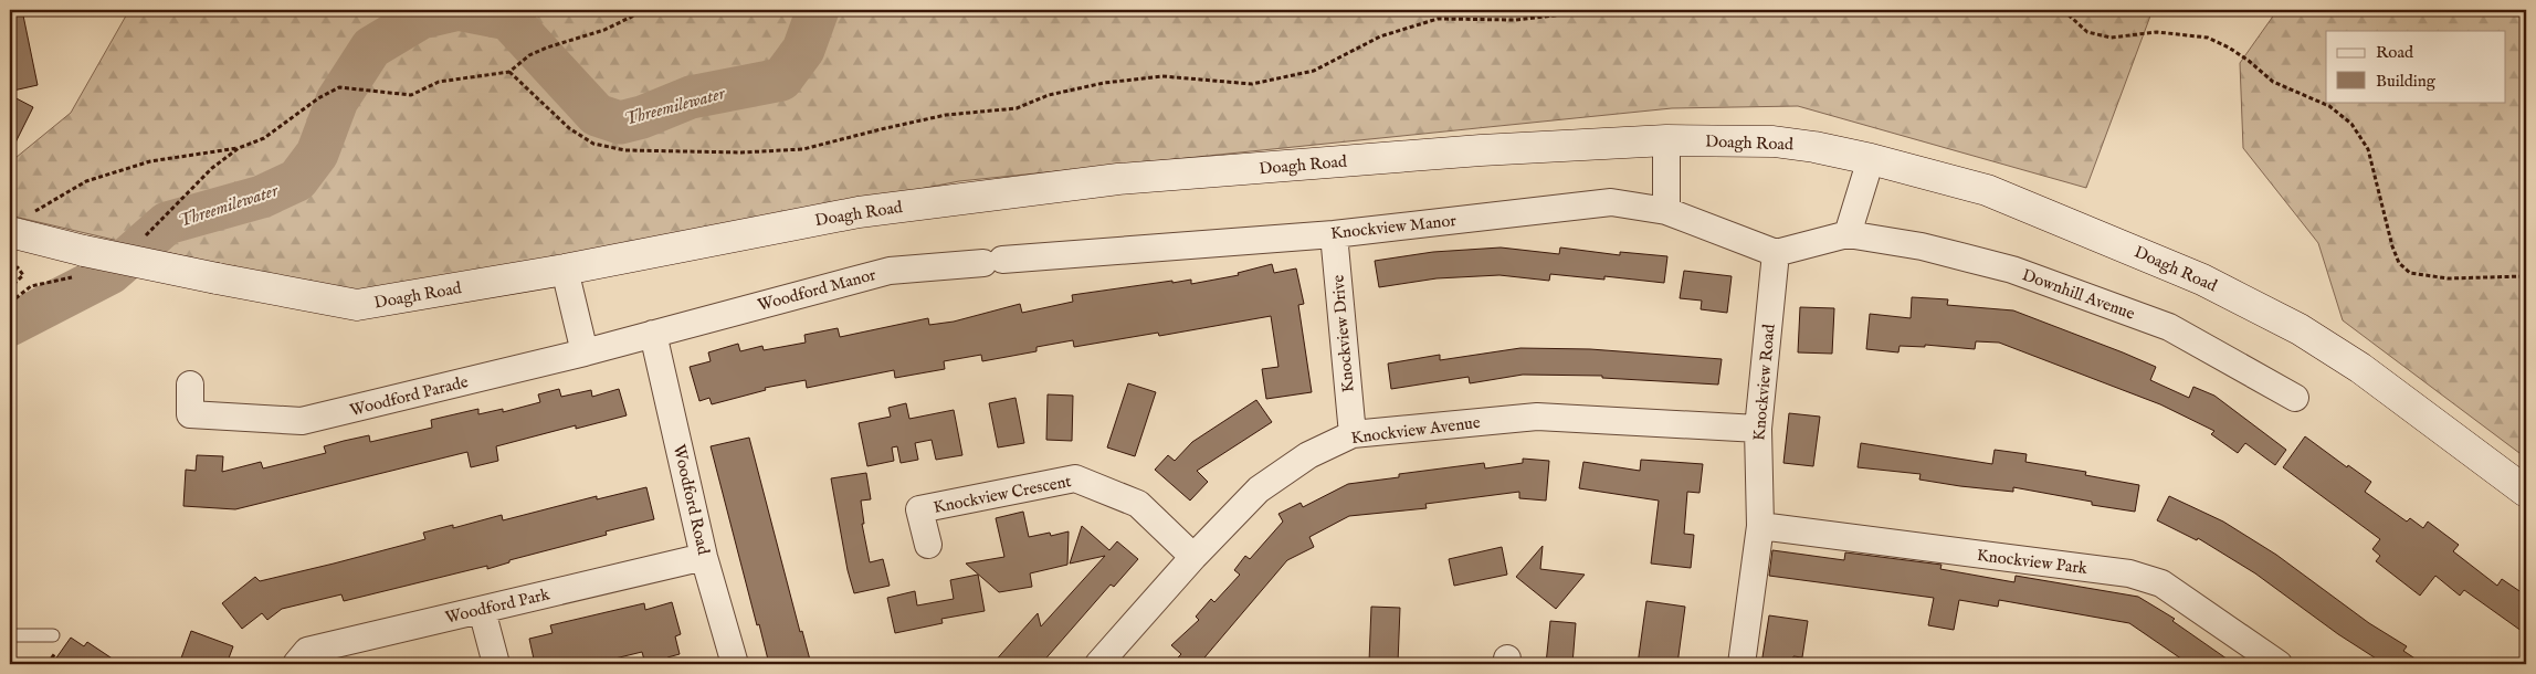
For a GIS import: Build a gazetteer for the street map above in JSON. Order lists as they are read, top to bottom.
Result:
{
  "streets": {
    "main road": ["Doagh Road"],
    "street": [
      "Knockview Manor",
      "Woodford Manor",
      "Downhill Avenue",
      "Knockview Drive",
      "Knockview Road",
      "Woodford Parade",
      "Knockview Avenue",
      "Knockview Crescent",
      "Woodford Road",
      "Knockview Park",
      "Woodford Park"
    ]
  },
  "crossings": [
    ["Knockview Manor", "Woodford Manor"],
    ["Knockview Manor", "Knockview Drive"],
    ["Knockview Manor", "Knockview Road"],
    ["Woodford Manor", "Woodford Parade"],
    ["Woodford Manor", "Woodford Road"],
    ["Knockview Drive", "Knockview Avenue"],
    ["Knockview Road", "Knockview Avenue"],
    ["Knockview Road", "Knockview Park"],
    ["Woodford Parade", "Woodford Road"],
    ["Knockview Avenue", "Knockview Crescent"],
    ["Woodford Road", "Woodford Park"]
  ],
  "water": ["Threemilewater"],
  "legend": ["Road", "Building"]
}
